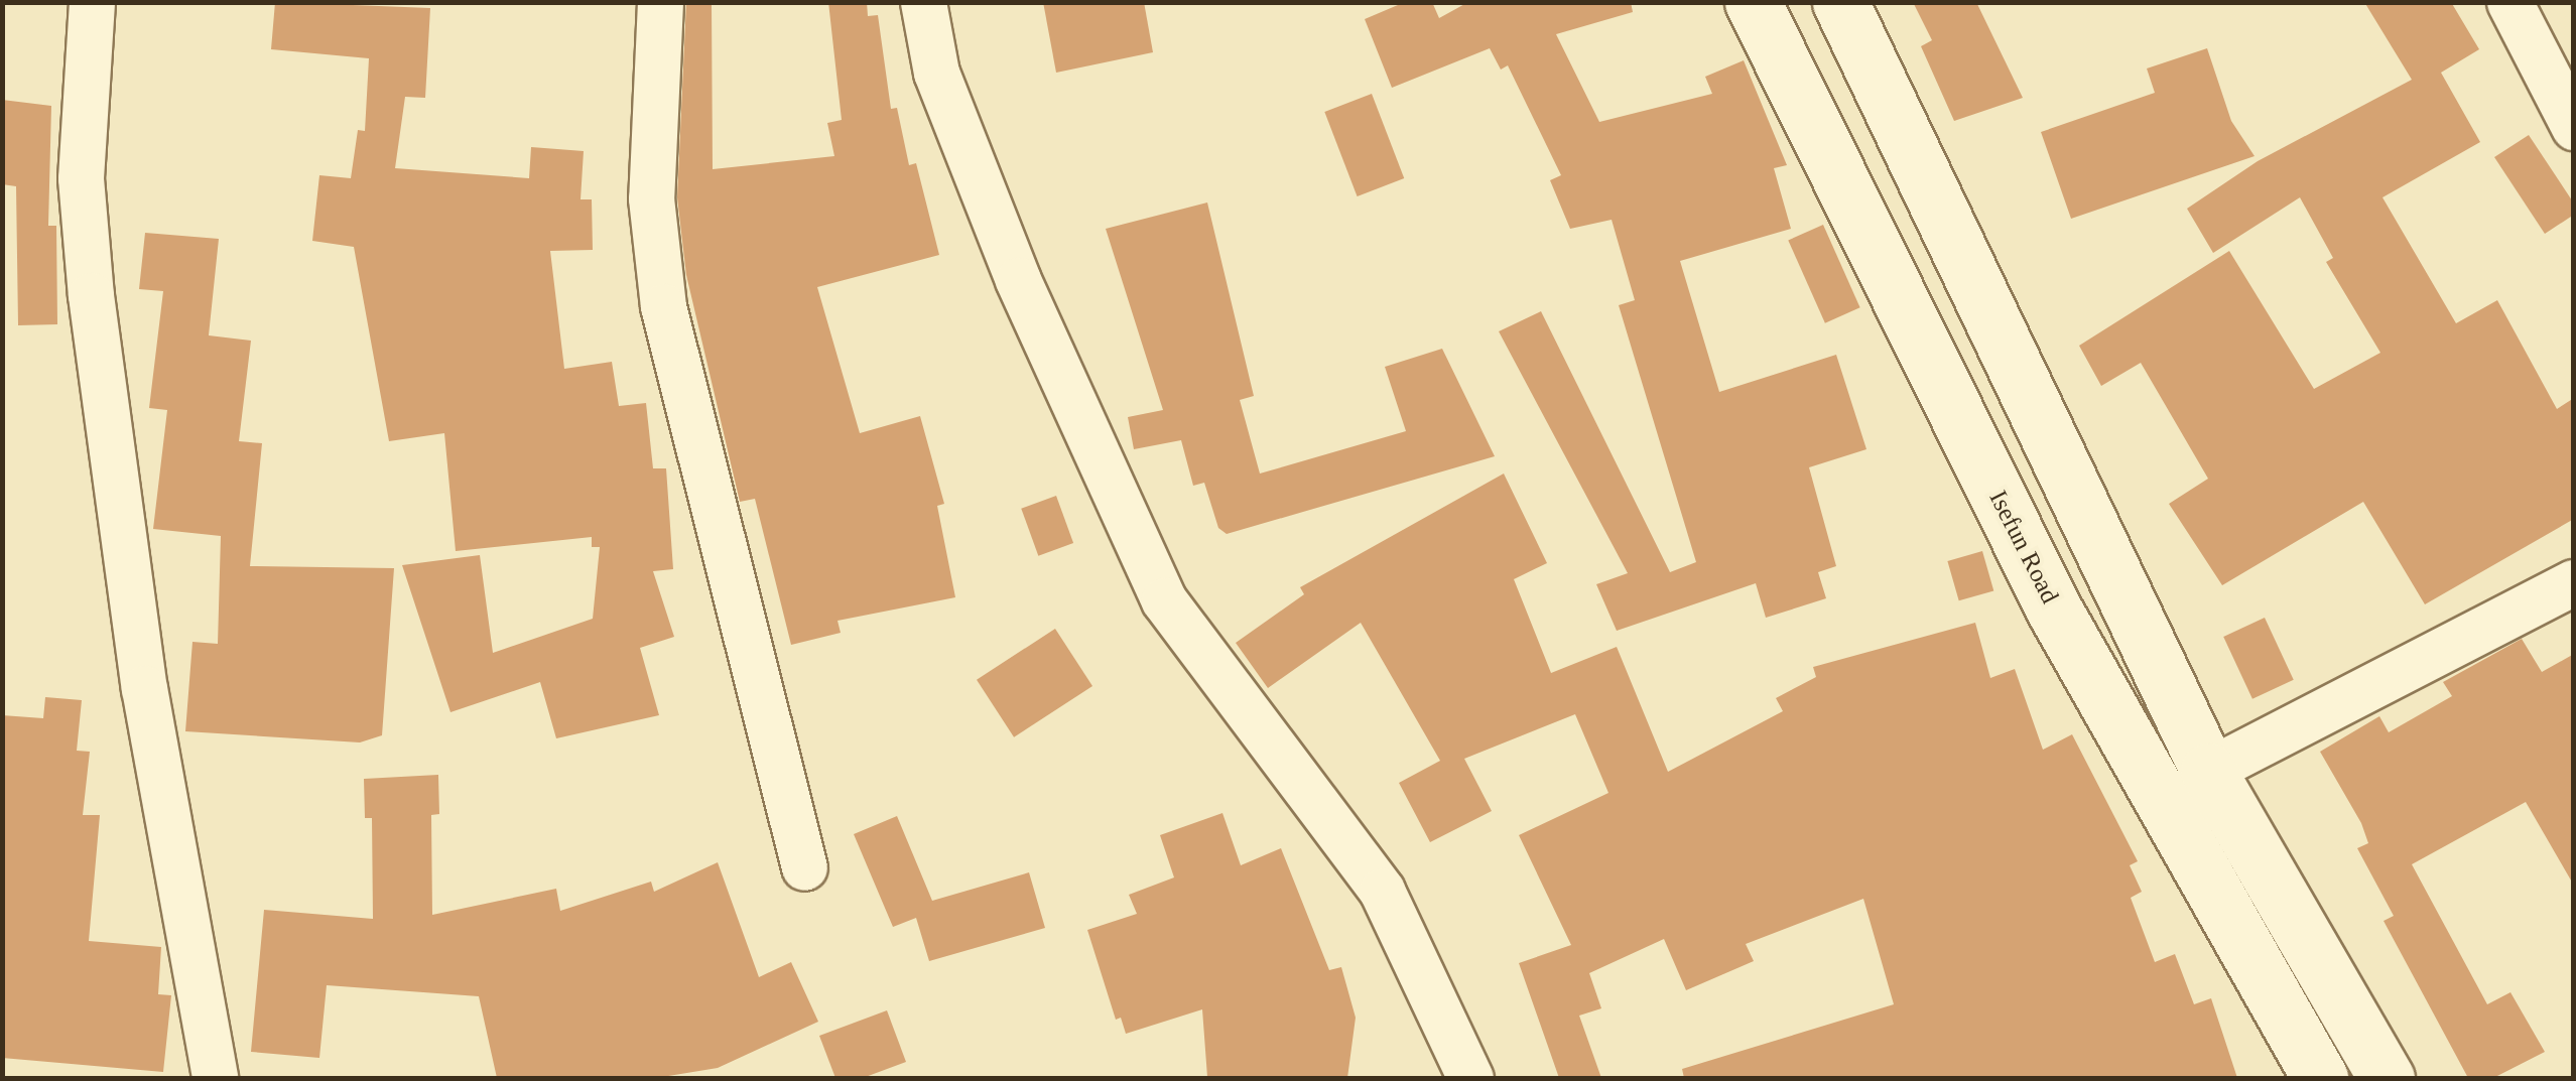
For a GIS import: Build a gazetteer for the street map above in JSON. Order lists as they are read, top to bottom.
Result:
{
  "streets": {
    "street": ["Isefun Road"]
  }
}
